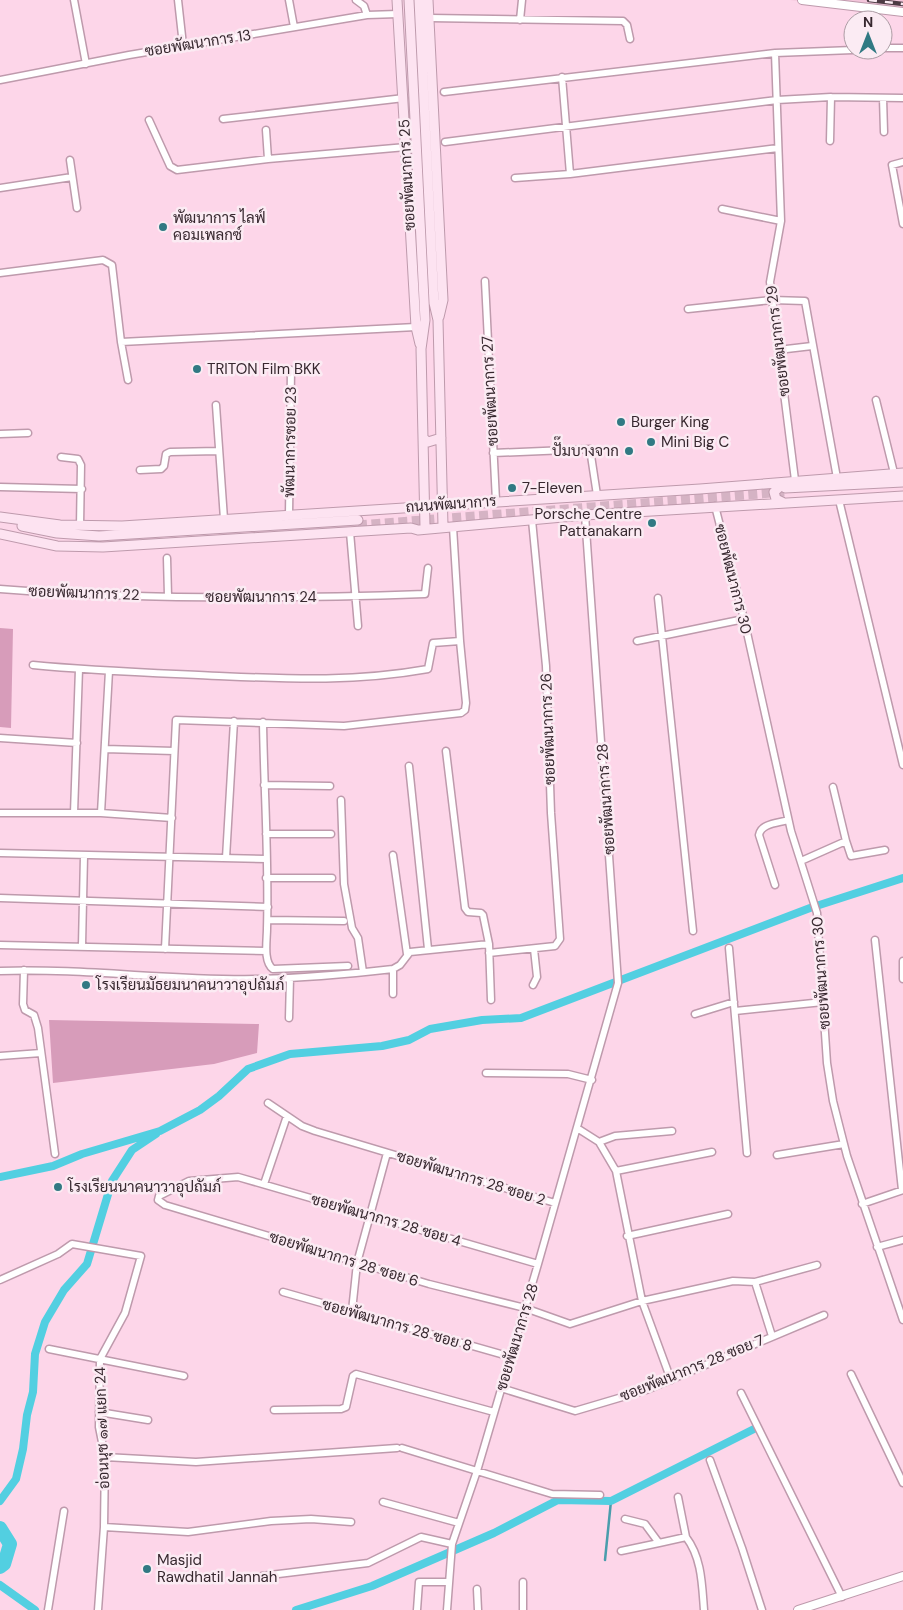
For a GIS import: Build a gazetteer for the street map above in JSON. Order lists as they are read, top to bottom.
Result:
{
  "streets": {
    "main road": ["ซอยพัฒนาการ 25", "ถนนพัฒนาการ"],
    "street": [
      "ซอยพัฒนาการ 13",
      "ซอยพัฒนาการ 29",
      "ซอยพัฒนาการ 27",
      "พัฒนาการซอย 23",
      "ซอยพัฒนาการ 30",
      "ซอยพัฒนาการ 22",
      "ซอยพัฒนาการ 24",
      "ซอยพัฒนาการ 26",
      "ซอยพัฒนาการ 28",
      "ซอยพัฒนาการ 28 ซอย 2",
      "ซอยพัฒนาการ 28 ซอย 4",
      "ซอยพัฒนาการ 28 ซอย 6",
      "ซอยพัฒนาการ 28 ซอย 8",
      "ซอยพัฒนาการ 28 ซอย 7",
      "อ่อนนุช ๑๗ แยก 24"
    ]
  },
  "crossings": [
    ["ซอยพัฒนาการ 13", "ซอยพัฒนาการ 25"],
    ["ซอยพัฒนาการ 25", "ถนนพัฒนาการ"],
    ["ซอยพัฒนาการ 29", "ถนนพัฒนาการ"],
    ["ซอยพัฒนาการ 27", "ถนนพัฒนาการ"],
    ["พัฒนาการซอย 23", "ถนนพัฒนาการ"],
    ["ถนนพัฒนาการ", "ซอยพัฒนาการ 30"],
    ["ถนนพัฒนาการ", "ซอยพัฒนาการ 26"],
    ["ถนนพัฒนาการ", "ซอยพัฒนาการ 28"],
    ["ซอยพัฒนาการ 22", "ซอยพัฒนาการ 24"],
    ["ซอยพัฒนาการ 28", "ซอยพัฒนาการ 28 ซอย 2"],
    ["ซอยพัฒนาการ 28", "ซอยพัฒนาการ 28 ซอย 4"],
    ["ซอยพัฒนาการ 28", "ซอยพัฒนาการ 28 ซอย 6"],
    ["ซอยพัฒนาการ 28", "ซอยพัฒนาการ 28 ซอย 8"],
    ["ซอยพัฒนาการ 28", "ซอยพัฒนาการ 28 ซอย 7"],
    ["ซอยพัฒนาการ 28 ซอย 2", "ซอยพัฒนาการ 28 ซอย 4"],
    ["ซอยพัฒนาการ 28 ซอย 2", "ซอยพัฒนาการ 28 ซอย 6"],
    ["ซอยพัฒนาการ 28 ซอย 2", "ซอยพัฒนาการ 28 ซอย 8"],
    ["ซอยพัฒนาการ 28 ซอย 4", "ซอยพัฒนาการ 28 ซอย 6"]
  ],
  "places": [
    "พัฒนาการ ไลฟ์ คอมเพลกซ์",
    "TRITON Film BKK",
    "Burger King",
    "Mini Big C",
    "ปั๊มบางจาก",
    "7-Eleven",
    "Porsche Centre Pattanakarn",
    "โรงเรียนมัธยมนาคนาวาอุปถัมภ์",
    "โรงเรียนนาคนาวาอุปถัมภ์",
    "Masjid Rawdhatil Jannah"
  ],
  "north": "top"
}
